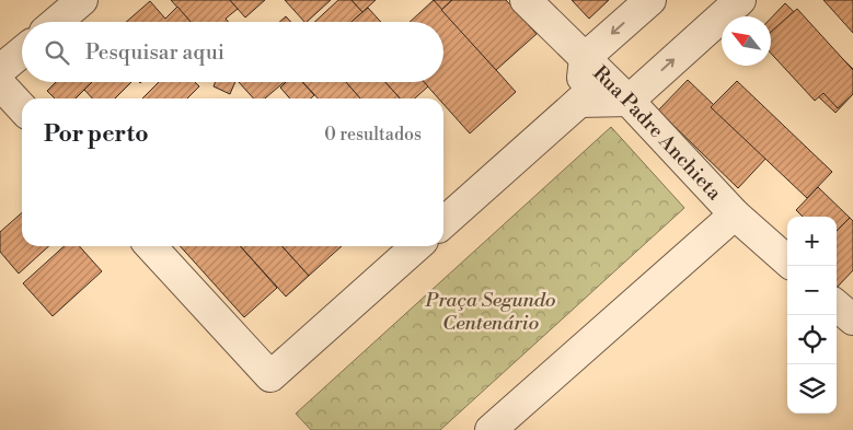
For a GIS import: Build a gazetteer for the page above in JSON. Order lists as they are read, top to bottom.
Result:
{
  "streets": {
    "street": ["Rua Padre Anchieta"]
  },
  "parks": ["Praça Segundo Centenário"],
  "north": "top left",
  "page": {
    "search": "Pesquisar aqui",
    "heading": ["Por perto", "0 resultados"],
    "map_buttons": ["+", "−"]
  }
}
